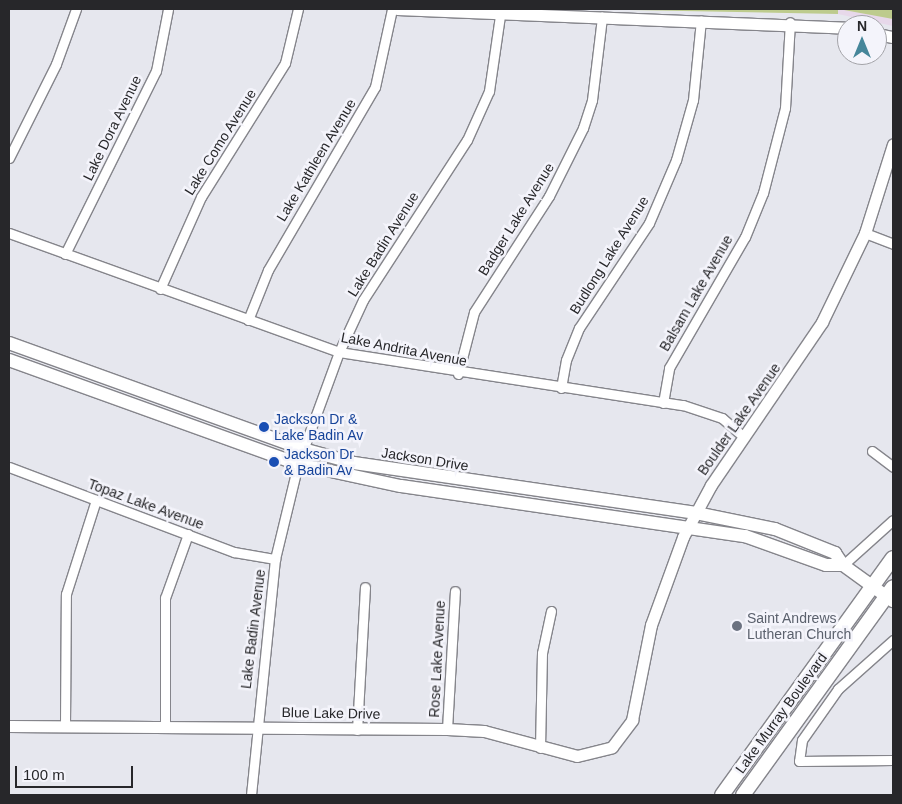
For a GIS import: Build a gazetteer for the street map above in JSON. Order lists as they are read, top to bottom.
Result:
{
  "streets": {
    "main road": ["Jackson Drive", "Lake Murray Boulevard"],
    "street": [
      "Lake Dora Avenue",
      "Lake Como Avenue",
      "Lake Kathleen Avenue",
      "Badger Lake Avenue",
      "Lake Badin Avenue",
      "Budlong Lake Avenue",
      "Balsam Lake Avenue",
      "Lake Andrita Avenue",
      "Boulder Lake Avenue",
      "Topaz Lake Avenue",
      "Rose Lake Avenue",
      "Blue Lake Drive"
    ]
  },
  "crossings": [
    ["Lake Dora Avenue", "Lake Andrita Avenue"],
    ["Lake Como Avenue", "Lake Andrita Avenue"],
    ["Lake Kathleen Avenue", "Lake Andrita Avenue"],
    ["Badger Lake Avenue", "Lake Andrita Avenue"],
    ["Lake Badin Avenue", "Lake Andrita Avenue"],
    ["Lake Badin Avenue", "Jackson Drive"],
    ["Lake Badin Avenue", "Topaz Lake Avenue"],
    ["Lake Badin Avenue", "Blue Lake Drive"],
    ["Budlong Lake Avenue", "Lake Andrita Avenue"],
    ["Balsam Lake Avenue", "Lake Andrita Avenue"],
    ["Lake Andrita Avenue", "Boulder Lake Avenue"],
    ["Boulder Lake Avenue", "Jackson Drive"],
    ["Boulder Lake Avenue", "Blue Lake Drive"],
    ["Jackson Drive", "Lake Murray Boulevard"],
    ["Rose Lake Avenue", "Blue Lake Drive"]
  ],
  "places": ["Jackson Dr & Lake Badin Av", "Jackson Dr & Badin Av", "Saint Andrews Lutheran Church"],
  "scale_bar": "100 m",
  "north": "top"
}
